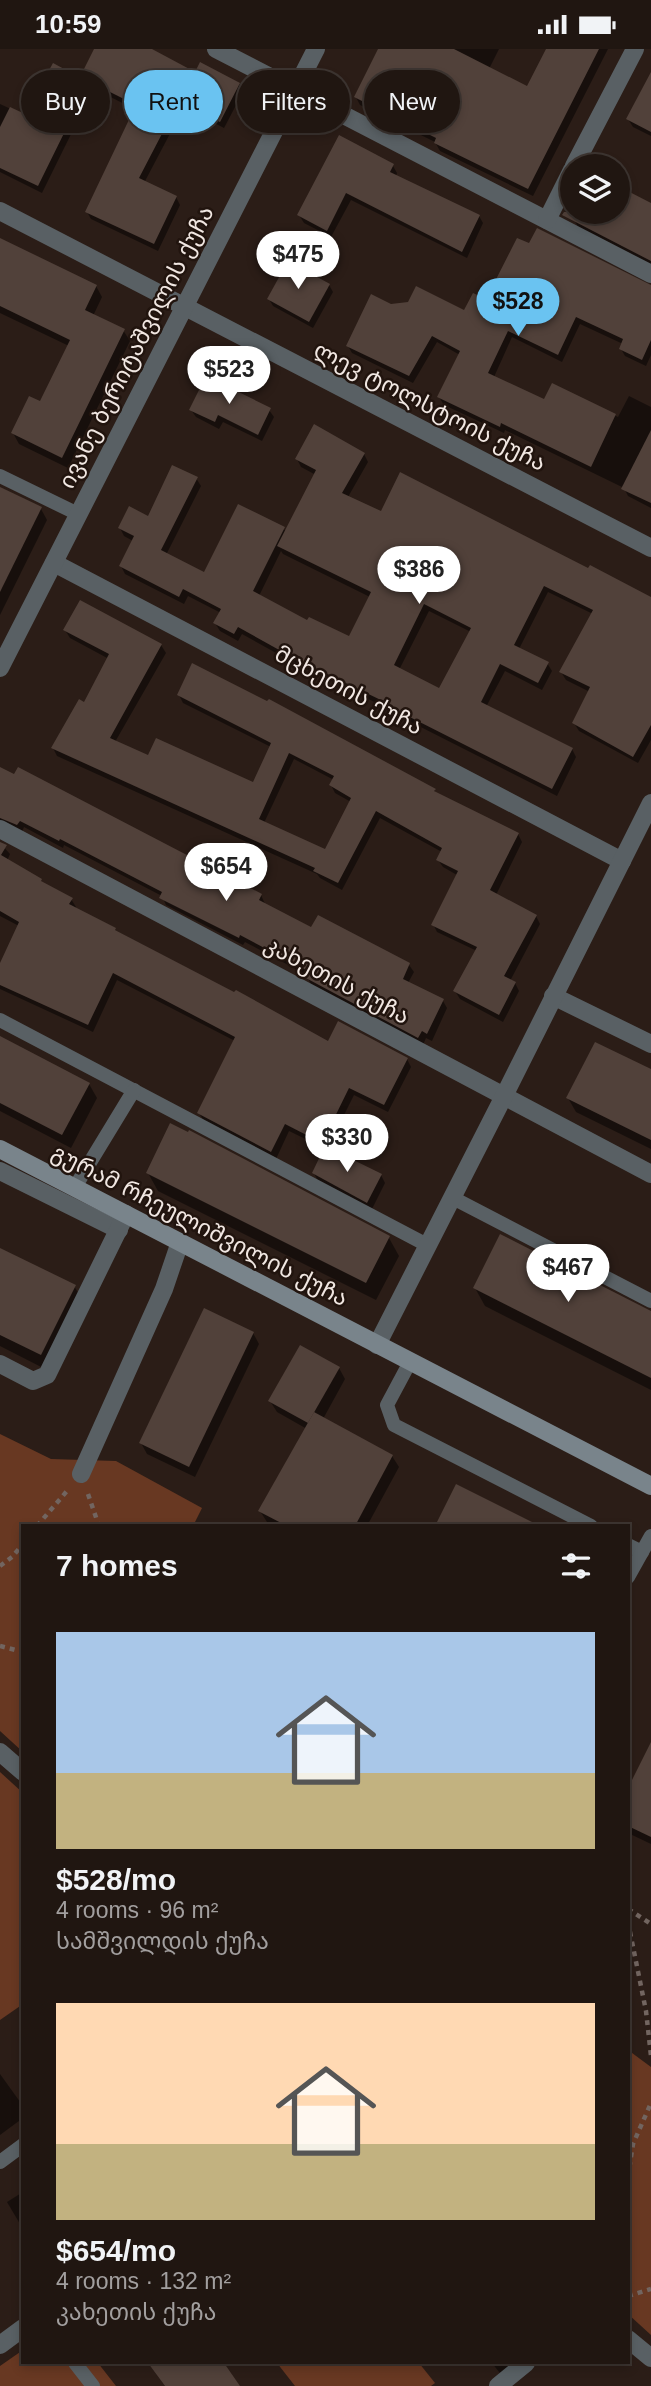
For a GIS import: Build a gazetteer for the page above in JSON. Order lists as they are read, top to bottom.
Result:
{
  "streets": {
    "street": [
      "ივანე ბერიტაშვილის ქუჩა",
      "ლევ ტოლსტოის ქუჩა",
      "მცხეთის ქუჩა",
      "კახეთის ქუჩა",
      "გურამ რჩეულიშვილის ქუჩა"
    ]
  },
  "crossings": [
    ["ივანე ბერიტაშვილის ქუჩა", "ლევ ტოლსტოის ქუჩა"],
    ["ივანე ბერიტაშვილის ქუჩა", "მცხეთის ქუჩა"]
  ],
  "page": {
    "status": "10:59",
    "chip": [
      "Buy",
      "Rent",
      "Filters",
      "New"
    ],
    "price": [
      "$475",
      "$528",
      "$523",
      "$386",
      "$654",
      "$330",
      "$467"
    ],
    "heading": "7 homes",
    "list": [
      {
        "name": "$528/mo",
        "note": "4 rooms · 96 m² · სამშვილდის ქუჩა"
      },
      {
        "name": "$654/mo",
        "note": "4 rooms · 132 m² · კახეთის ქუჩა"
      }
    ]
  }
}
